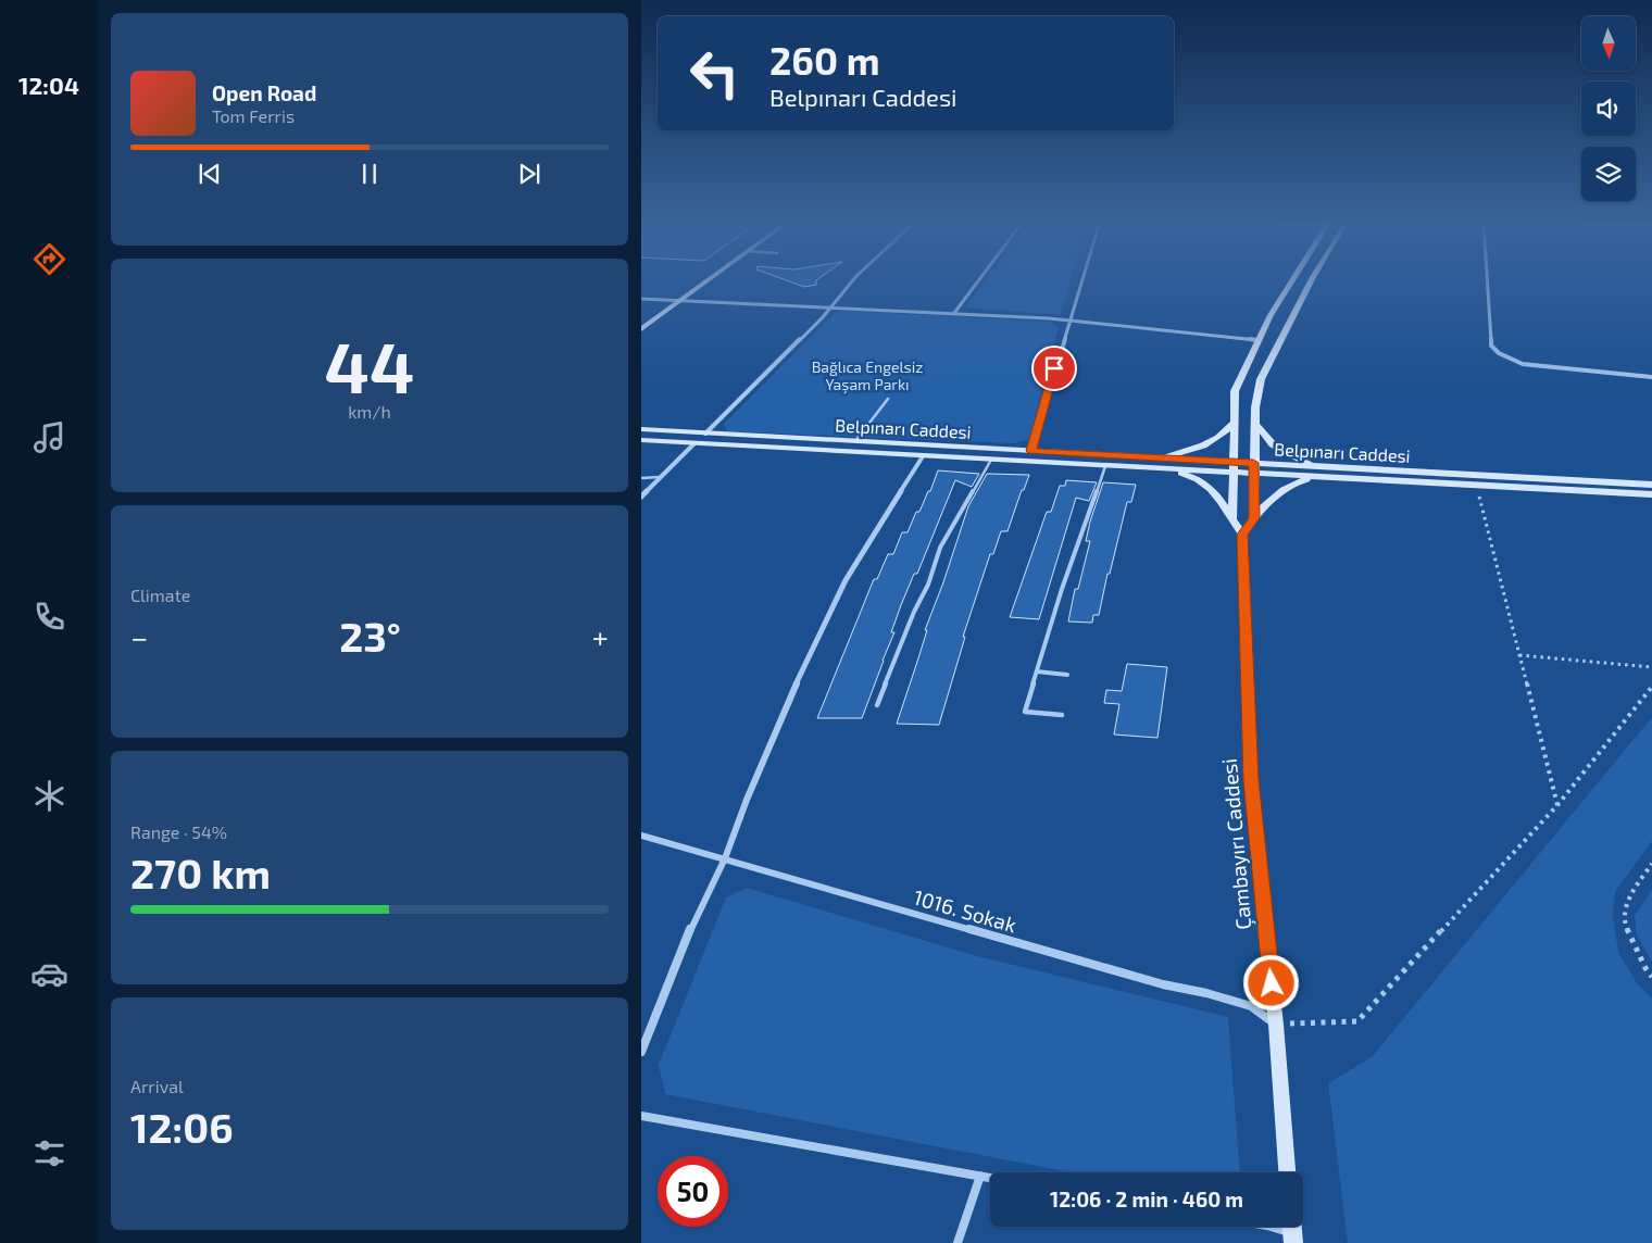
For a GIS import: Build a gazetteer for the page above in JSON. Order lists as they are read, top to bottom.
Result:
{
  "streets": {
    "main road": ["Belpınarı Caddesi", "Çambayırı Caddesi"],
    "street": ["1016. Sokak"]
  },
  "crossings": [
    ["Çambayırı Caddesi", "1016. Sokak"]
  ],
  "parks": ["Bağlıca Engelsiz Yaşam Parkı"],
  "north": "bottom",
  "page": {
    "tabs": "12:04",
    "turn": ["260 m", "Belpınarı Caddesi"],
    "song": ["Open Road", "Tom Ferris"],
    "tile": [
      ["44", "km/h"],
      "Climate",
      ["Range · 54%", "270 km"],
      ["Arrival", "12:06"]
    ],
    "heat": ["−", "23°", "+"],
    "limit": "50",
    "trip": "12:06 · 2 min · 460 m"
  }
}
